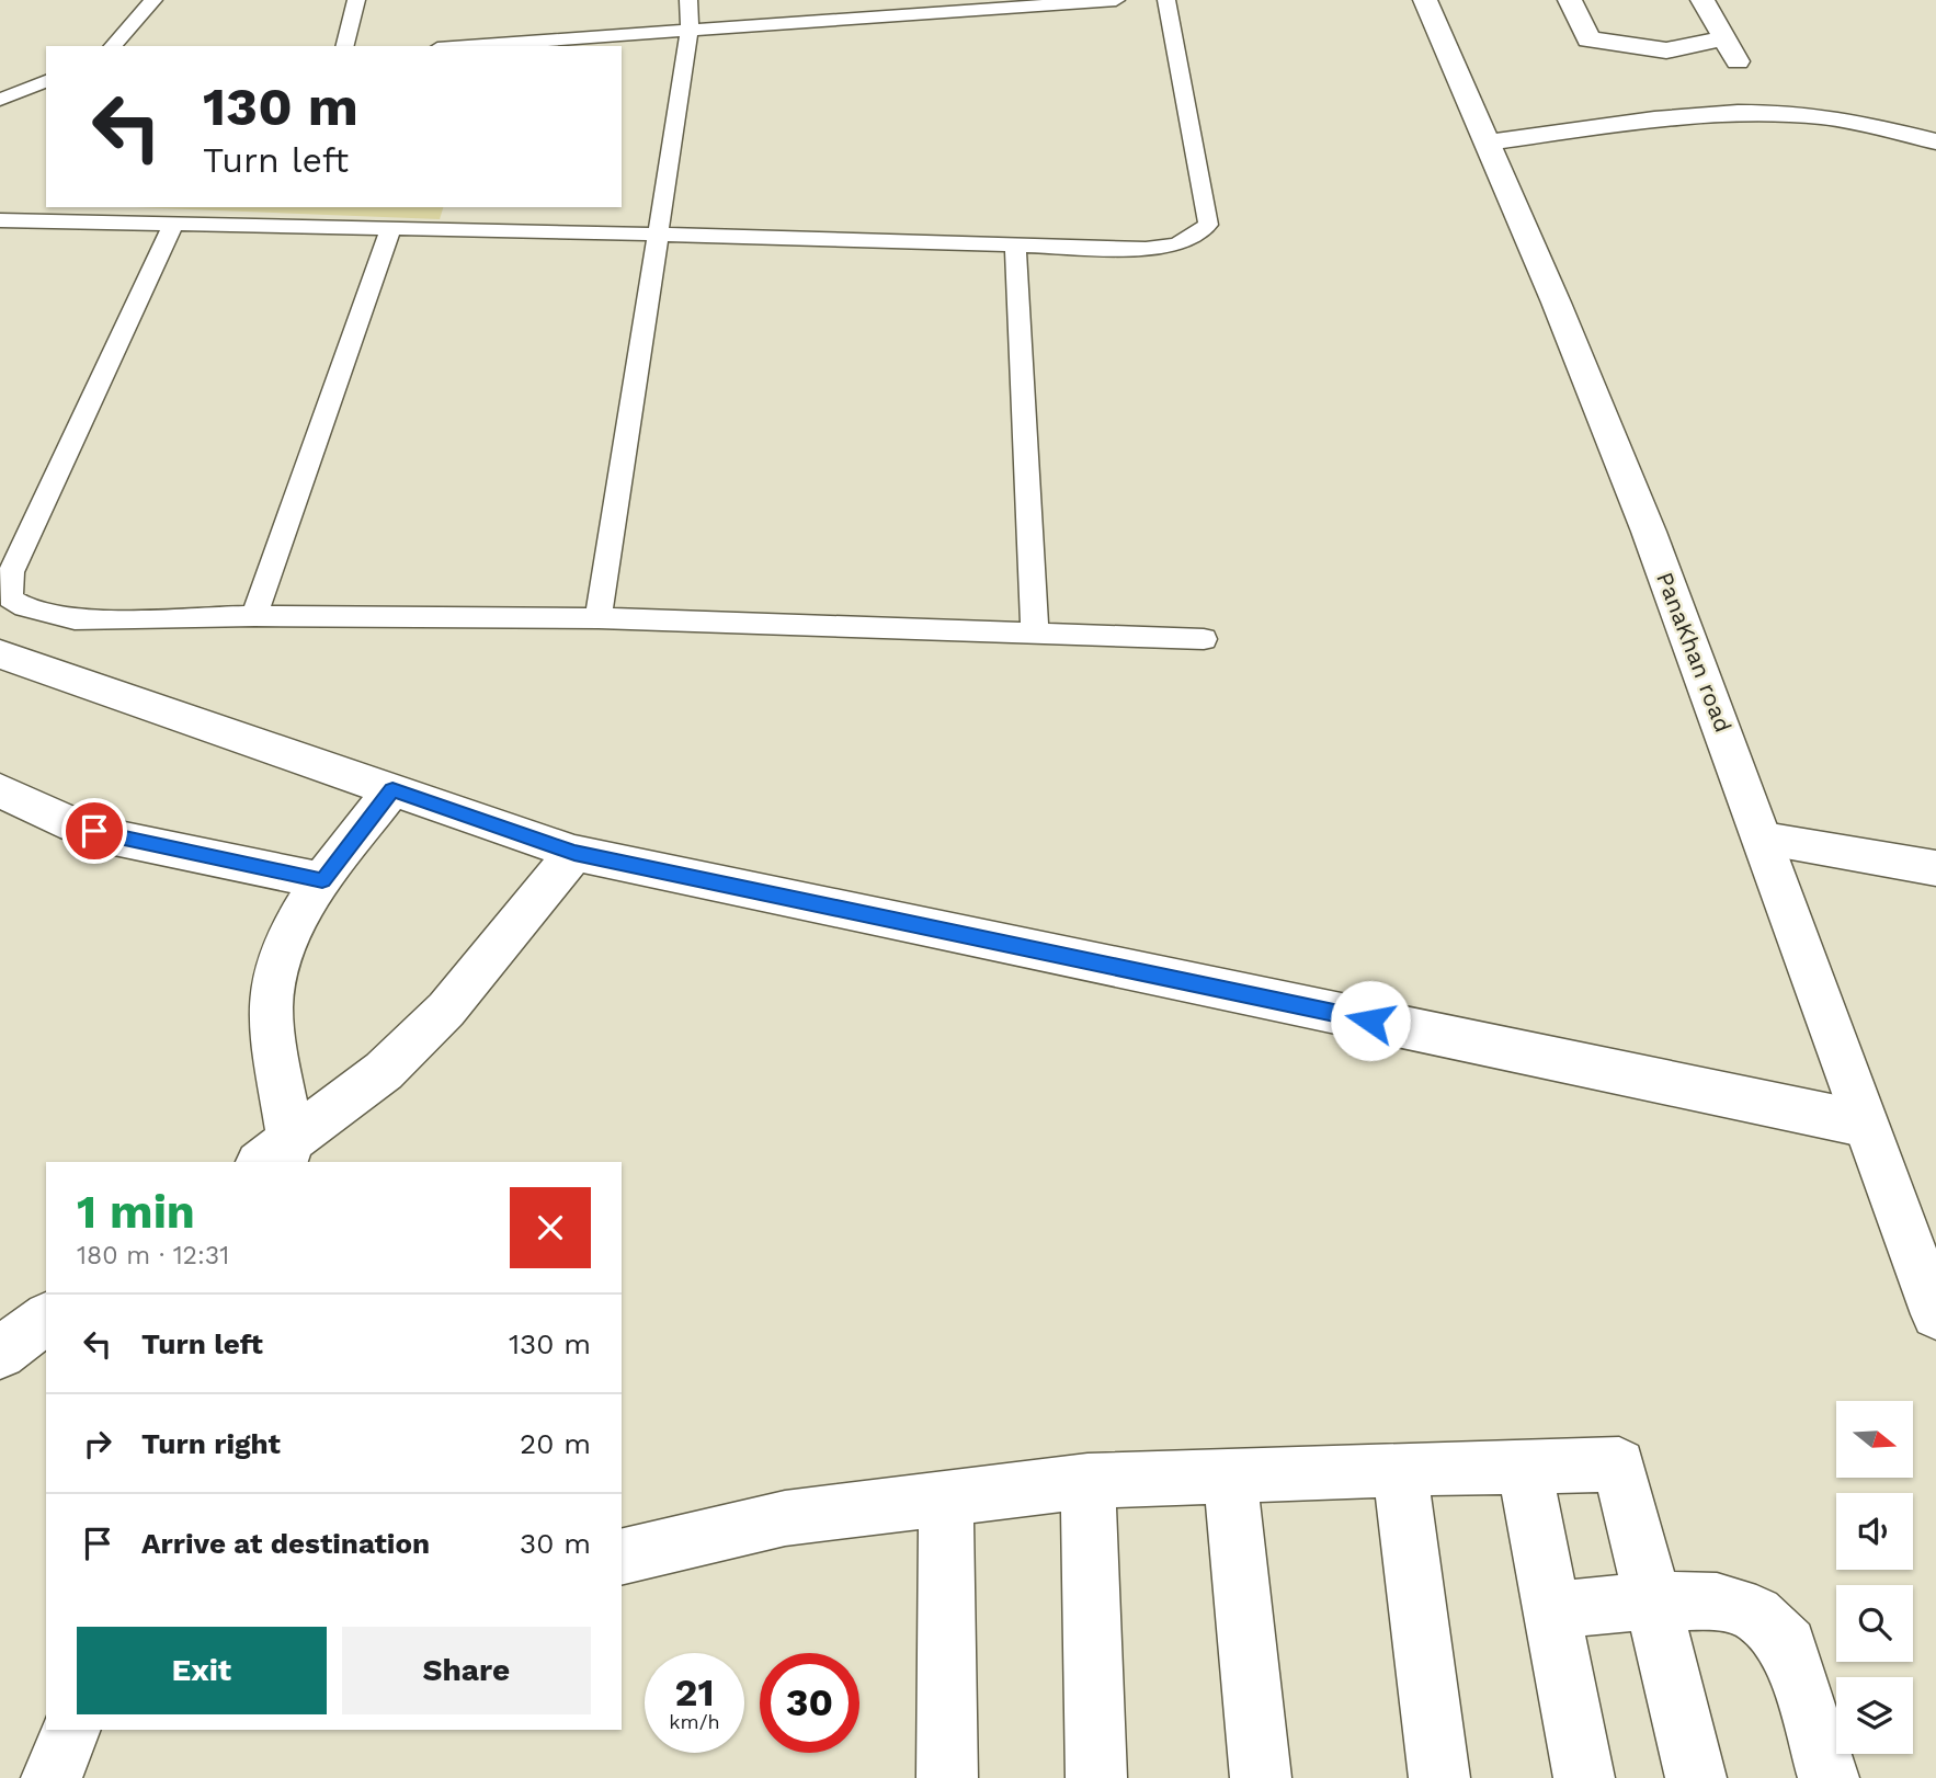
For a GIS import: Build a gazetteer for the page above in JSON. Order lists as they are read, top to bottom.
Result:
{
  "streets": {
    "street": ["PanaKhan road"]
  },
  "north": "right",
  "page": {
    "turn": ["130 m", "Turn left"],
    "heading": ["1 min", "180 m · 12:31"],
    "list": [
      {
        "name": "Turn left",
        "value": "130 m"
      },
      {
        "name": "Turn right",
        "value": "20 m"
      },
      {
        "name": "Arrive at destination",
        "value": "30 m"
      }
    ],
    "buttons": ["Exit", "Share"],
    "speed": "21 km/h",
    "limit": "30"
  }
}
